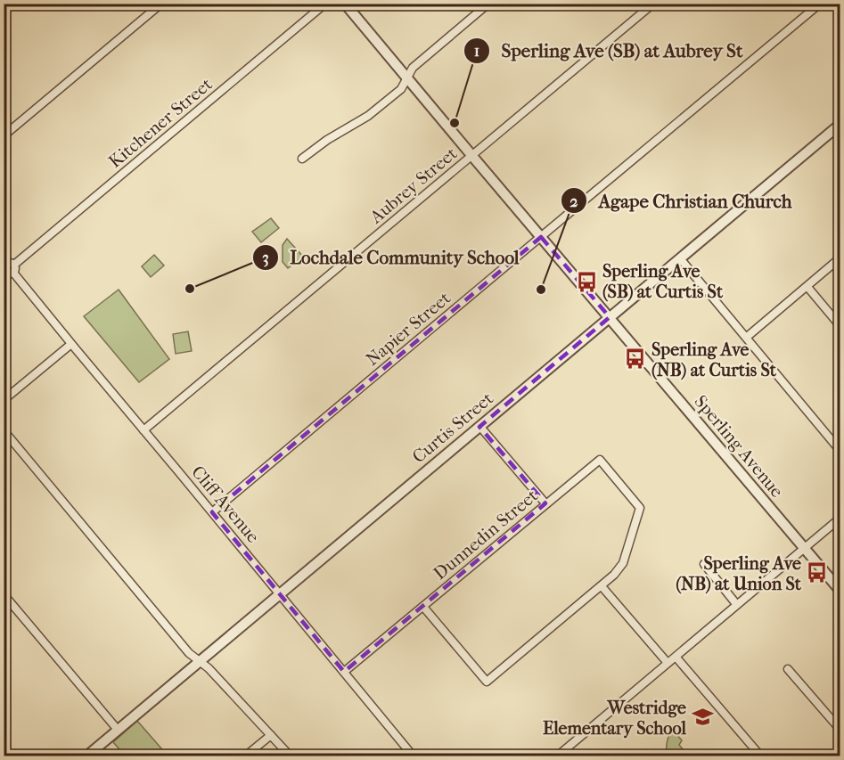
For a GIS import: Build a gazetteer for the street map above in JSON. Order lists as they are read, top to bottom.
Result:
{
  "streets": {
    "street": [
      "Kitchener Street",
      "Aubrey Street",
      "Napier Street",
      "Curtis Street",
      "Sperling Avenue",
      "Cliff Avenue",
      "Dunnedin Street"
    ]
  },
  "crossings": [
    ["Kitchener Street", "Cliff Avenue"],
    ["Aubrey Street", "Sperling Avenue"],
    ["Aubrey Street", "Cliff Avenue"],
    ["Napier Street", "Sperling Avenue"],
    ["Napier Street", "Cliff Avenue"],
    ["Curtis Street", "Sperling Avenue"],
    ["Curtis Street", "Cliff Avenue"],
    ["Cliff Avenue", "Dunnedin Street"]
  ],
  "places": {
    "other": ["Sperling Ave (SB) at Aubrey St", "Lochdale Community School", "Agape Christian Church"],
    "bus stop": ["Sperling Ave (SB) at Curtis St", "Sperling Ave (NB) at Curtis St", "Sperling Ave (NB) at Union St"],
    "school or university": ["Westridge Elementary School"]
  }
}
